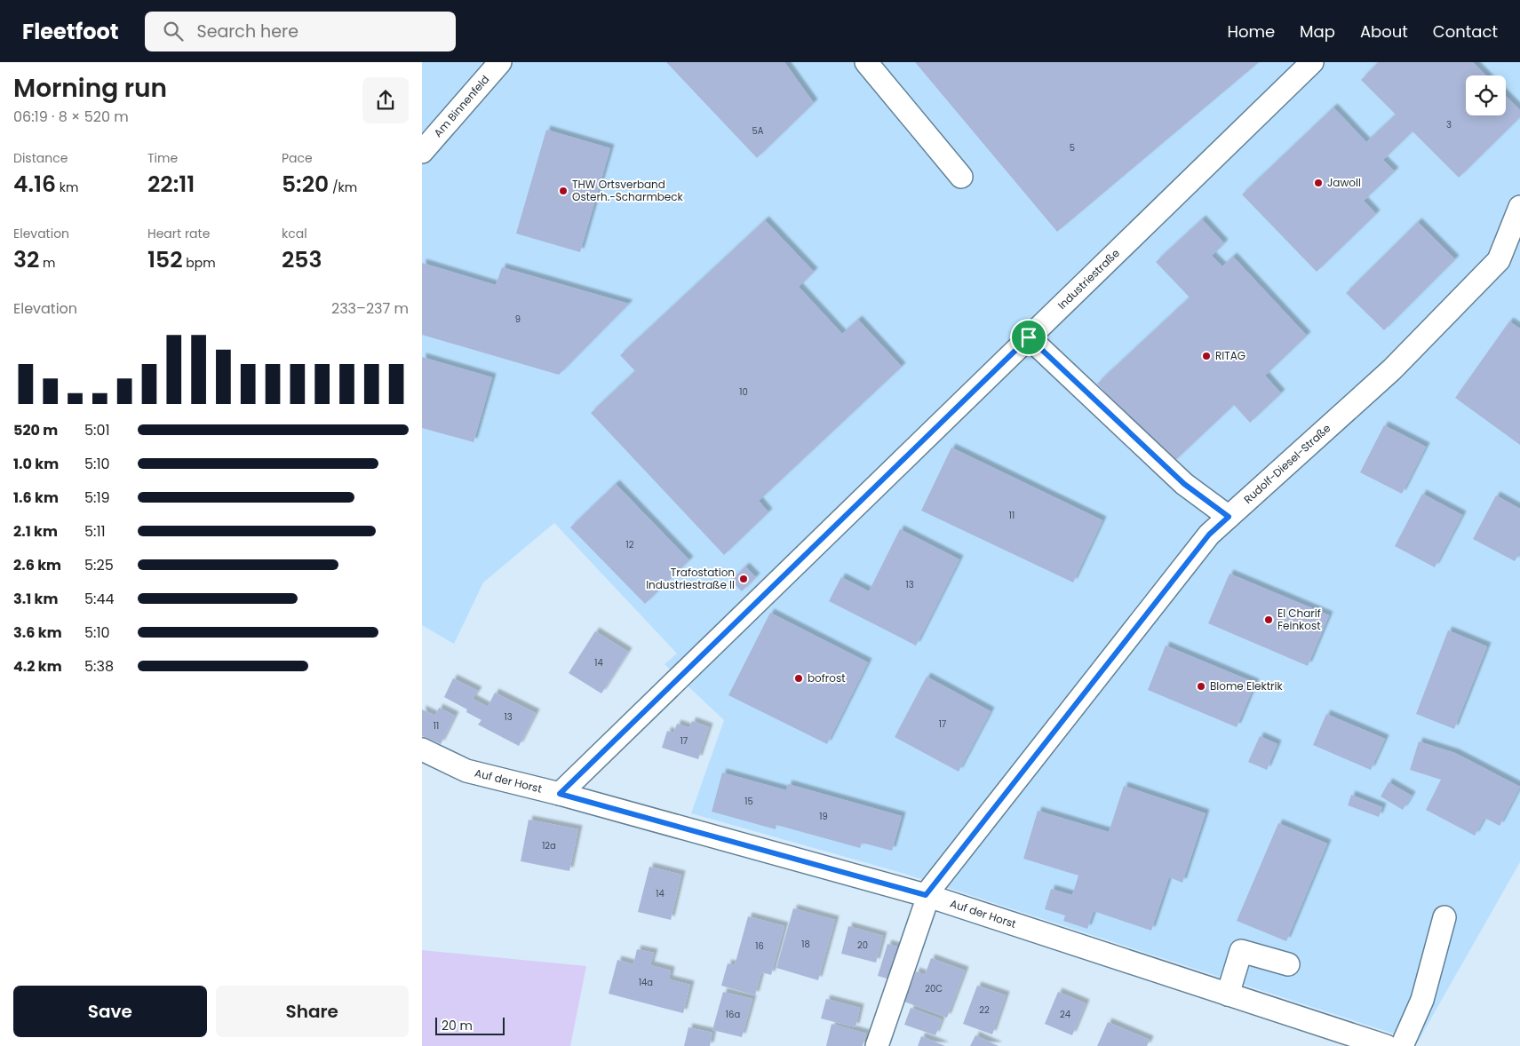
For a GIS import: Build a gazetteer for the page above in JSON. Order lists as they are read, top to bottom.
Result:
{
  "streets": {
    "street": [
      "Am Binnenfeld",
      "Industriestraße",
      "Rudolf-Diesel-Straße",
      "Auf der Horst"
    ]
  },
  "crossings": [
    ["Industriestraße", "Auf der Horst"],
    ["Rudolf-Diesel-Straße", "Auf der Horst"]
  ],
  "places": [
    "Jawoll",
    "THW Ortsverband Osterh.-Scharmbeck",
    "RITAG",
    "Trafostation Industriestraße II",
    "El Charif Feinkost",
    "bofrost",
    "Blome Elektrik"
  ],
  "house_numbers": [
    "3",
    "5A",
    "5",
    "9",
    "10",
    "11",
    "12",
    "13",
    "14",
    "13",
    "17",
    "11",
    "17",
    "15",
    "19",
    "12a",
    "14",
    "18",
    "20",
    "16",
    "14a",
    "20C",
    "22",
    "16a",
    "24"
  ],
  "scale_bar": "20 m",
  "page": {
    "header": "Fleetfoot",
    "search": "Search here",
    "nav": [
      "Home",
      "Map",
      "About",
      "Contact"
    ],
    "heading": ["Morning run", "06:19 · 8 × 520 m"],
    "stats": [
      ["Distance", "4.16 km"],
      ["Time", "22:11"],
      ["Pace", "5:20 /km"],
      ["Elevation", "32 m"],
      ["Heart rate", "152 bpm"],
      ["kcal", "253"]
    ],
    "chart": ["Elevation", "233–237 m"],
    "list": [
      {
        "name": "520 m",
        "note": "5:01"
      },
      {
        "name": "1.0 km",
        "note": "5:10"
      },
      {
        "name": "1.6 km",
        "note": "5:19"
      },
      {
        "name": "2.1 km",
        "note": "5:11"
      },
      {
        "name": "2.6 km",
        "note": "5:25"
      },
      {
        "name": "3.1 km",
        "note": "5:44"
      },
      {
        "name": "3.6 km",
        "note": "5:10"
      },
      {
        "name": "4.2 km",
        "note": "5:38"
      }
    ],
    "buttons": ["Save", "Share"],
    "scale": "20 m"
  }
}
